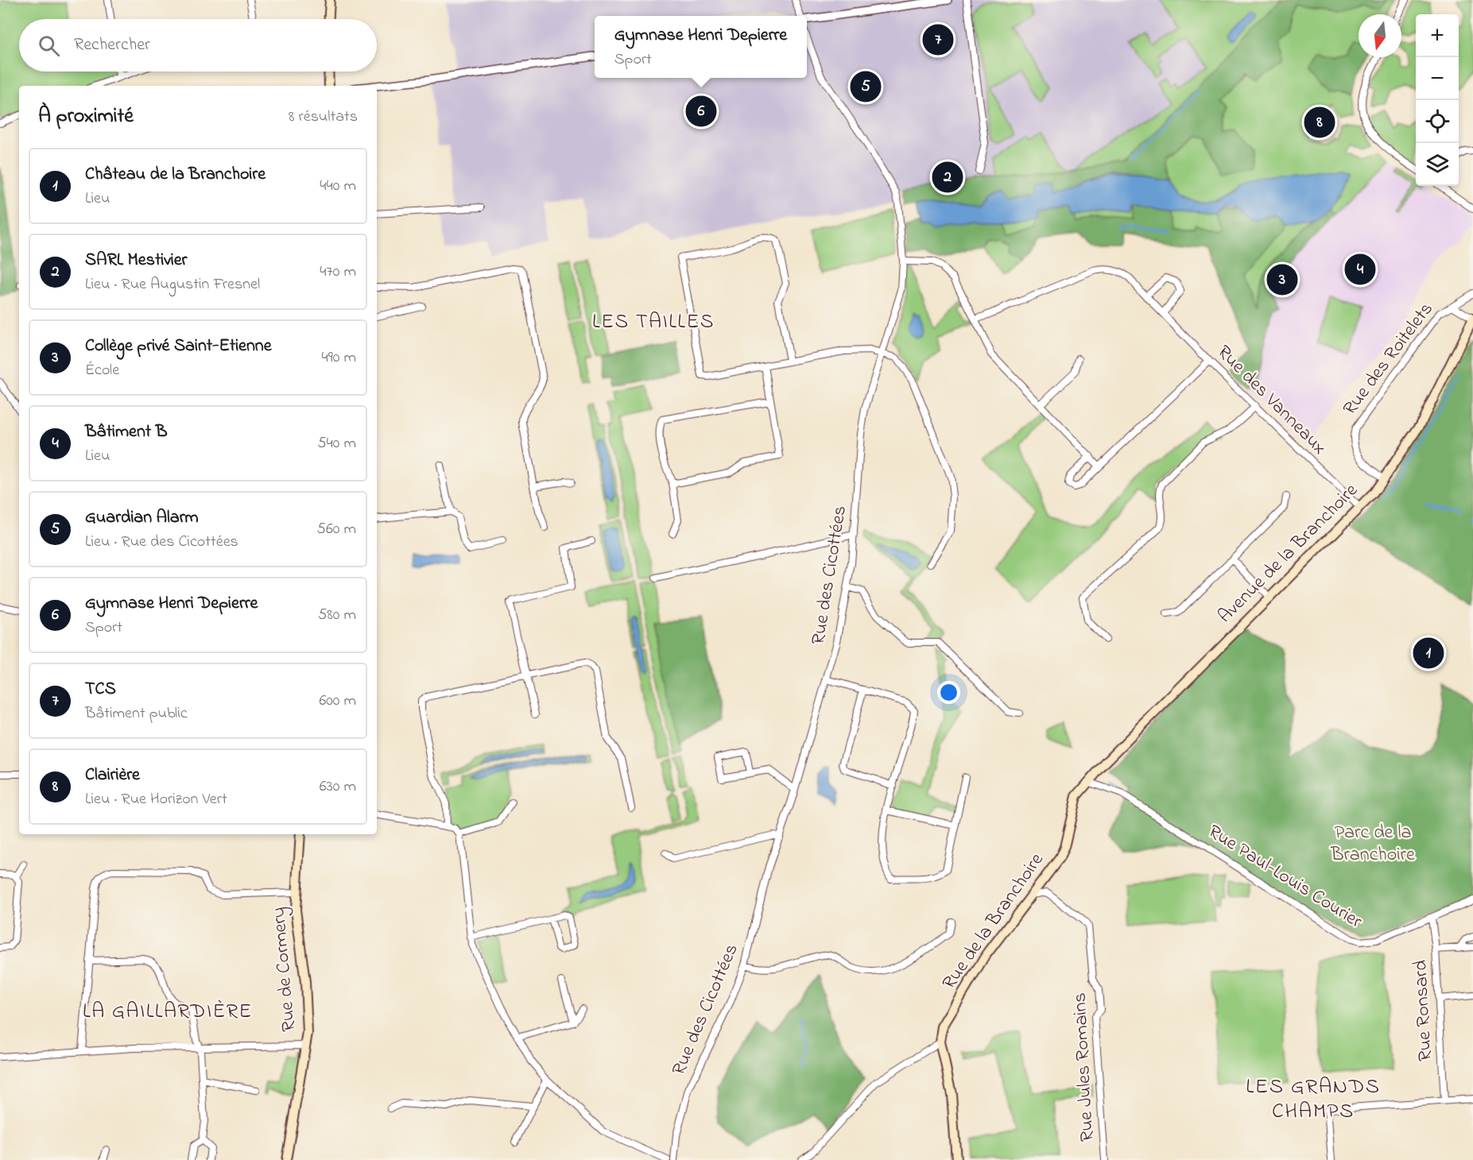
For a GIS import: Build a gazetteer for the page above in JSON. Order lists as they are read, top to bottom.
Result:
{
  "streets": {
    "main road": ["Avenue de la Branchoire", "Rue de la Branchoire", "Rue de Cormery"],
    "street": [
      "Rue des Roitelets",
      "Rue des Vanneaux",
      "Rue des Cicottées",
      "Rue Paul-Louis Courier",
      "Rue Ronsard",
      "Rue Jules Romains"
    ]
  },
  "crossings": [
    ["Rue des Roitelets", "Avenue de la Branchoire"],
    ["Rue des Vanneaux", "Avenue de la Branchoire"],
    ["Avenue de la Branchoire", "Rue Paul-Louis Courier"],
    ["Avenue de la Branchoire", "Rue de la Branchoire"],
    ["Rue Paul-Louis Courier", "Rue de la Branchoire"],
    ["Rue Paul-Louis Courier", "Rue Ronsard"],
    ["Rue de la Branchoire", "Rue Jules Romains"]
  ],
  "districts": ["LES TAILLES", "LA GAILLARDIÈRE", "LES GRANDS CHAMPS"],
  "parks": ["Parc de la Branchoire"],
  "north": "bottom",
  "page": {
    "map_buttons": ["+", "−"],
    "popup": ["Gymnase Henri Depierre", "Sport"],
    "search": "Rechercher",
    "pins": [
      "7",
      "5",
      "6",
      "8",
      "2",
      "4",
      "3",
      "1"
    ],
    "heading": ["À proximité", "8 résultats"],
    "list": [
      {
        "mark": "1",
        "name": "Château de la Branchoire",
        "note": "Lieu",
        "value": "440 m"
      },
      {
        "mark": "2",
        "name": "SARL Mestivier",
        "note": "Lieu · Rue Augustin Fresnel",
        "value": "470 m"
      },
      {
        "mark": "3",
        "name": "Collège privé Saint-Etienne",
        "note": "École",
        "value": "490 m"
      },
      {
        "mark": "4",
        "name": "Bâtiment B",
        "note": "Lieu",
        "value": "540 m"
      },
      {
        "mark": "5",
        "name": "Guardian Alarm",
        "note": "Lieu · Rue des Cicottées",
        "value": "560 m"
      },
      {
        "mark": "6",
        "name": "Gymnase Henri Depierre",
        "note": "Sport",
        "value": "580 m"
      },
      {
        "mark": "7",
        "name": "TCS",
        "note": "Bâtiment public",
        "value": "600 m"
      },
      {
        "mark": "8",
        "name": "Clairière",
        "note": "Lieu · Rue Horizon Vert",
        "value": "630 m"
      }
    ]
  }
}
